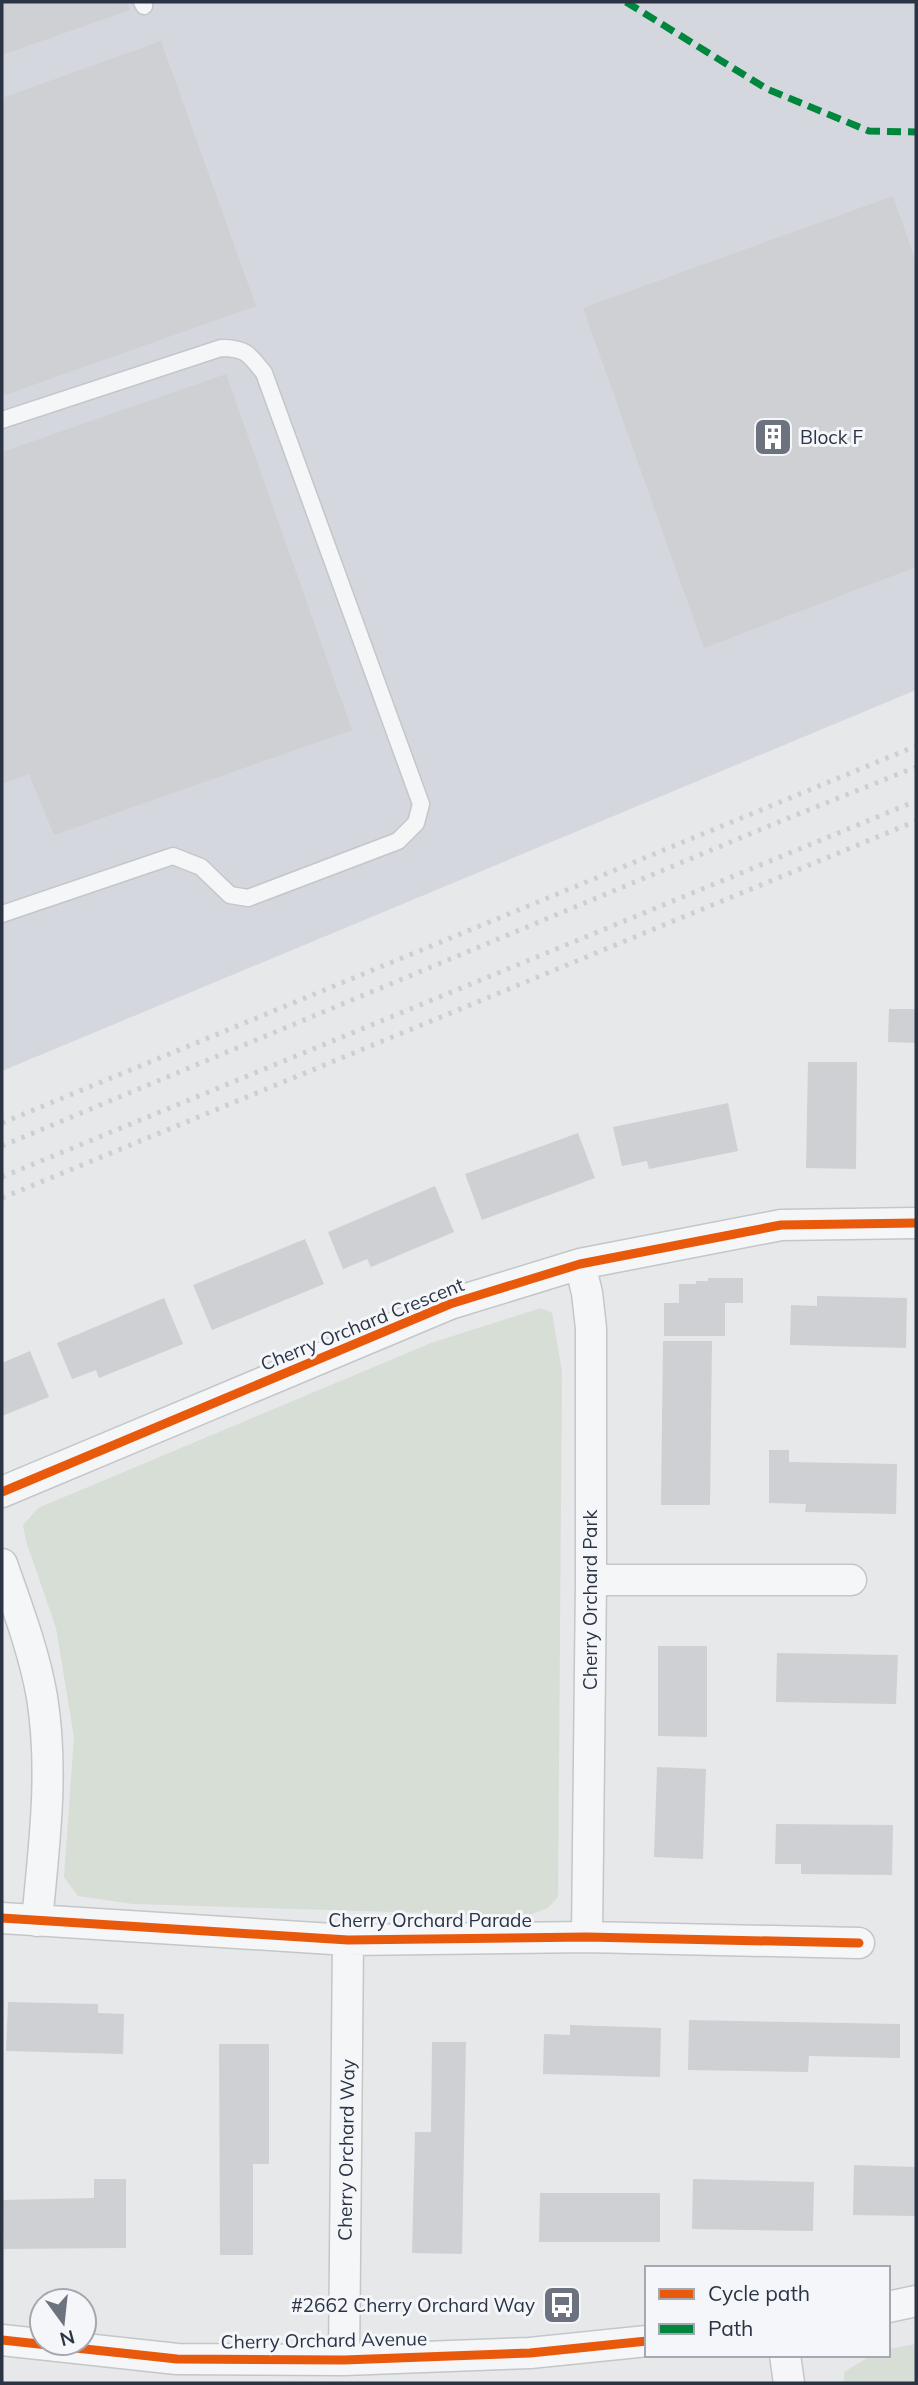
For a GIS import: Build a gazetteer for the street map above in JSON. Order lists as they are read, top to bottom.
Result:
{
  "streets": {
    "street": [
      "Cherry Orchard Crescent",
      "Cherry Orchard Park",
      "Cherry Orchard Parade",
      "Cherry Orchard Way",
      "Cherry Orchard Avenue"
    ]
  },
  "crossings": [
    ["Cherry Orchard Crescent", "Cherry Orchard Park"],
    ["Cherry Orchard Park", "Cherry Orchard Parade"],
    ["Cherry Orchard Parade", "Cherry Orchard Way"],
    ["Cherry Orchard Way", "Cherry Orchard Avenue"]
  ],
  "places": {
    "building": ["Block F"],
    "bus stop": ["#2662 Cherry Orchard Way"]
  },
  "legend": ["Cycle path", "Path"],
  "north": "bottom"
}
